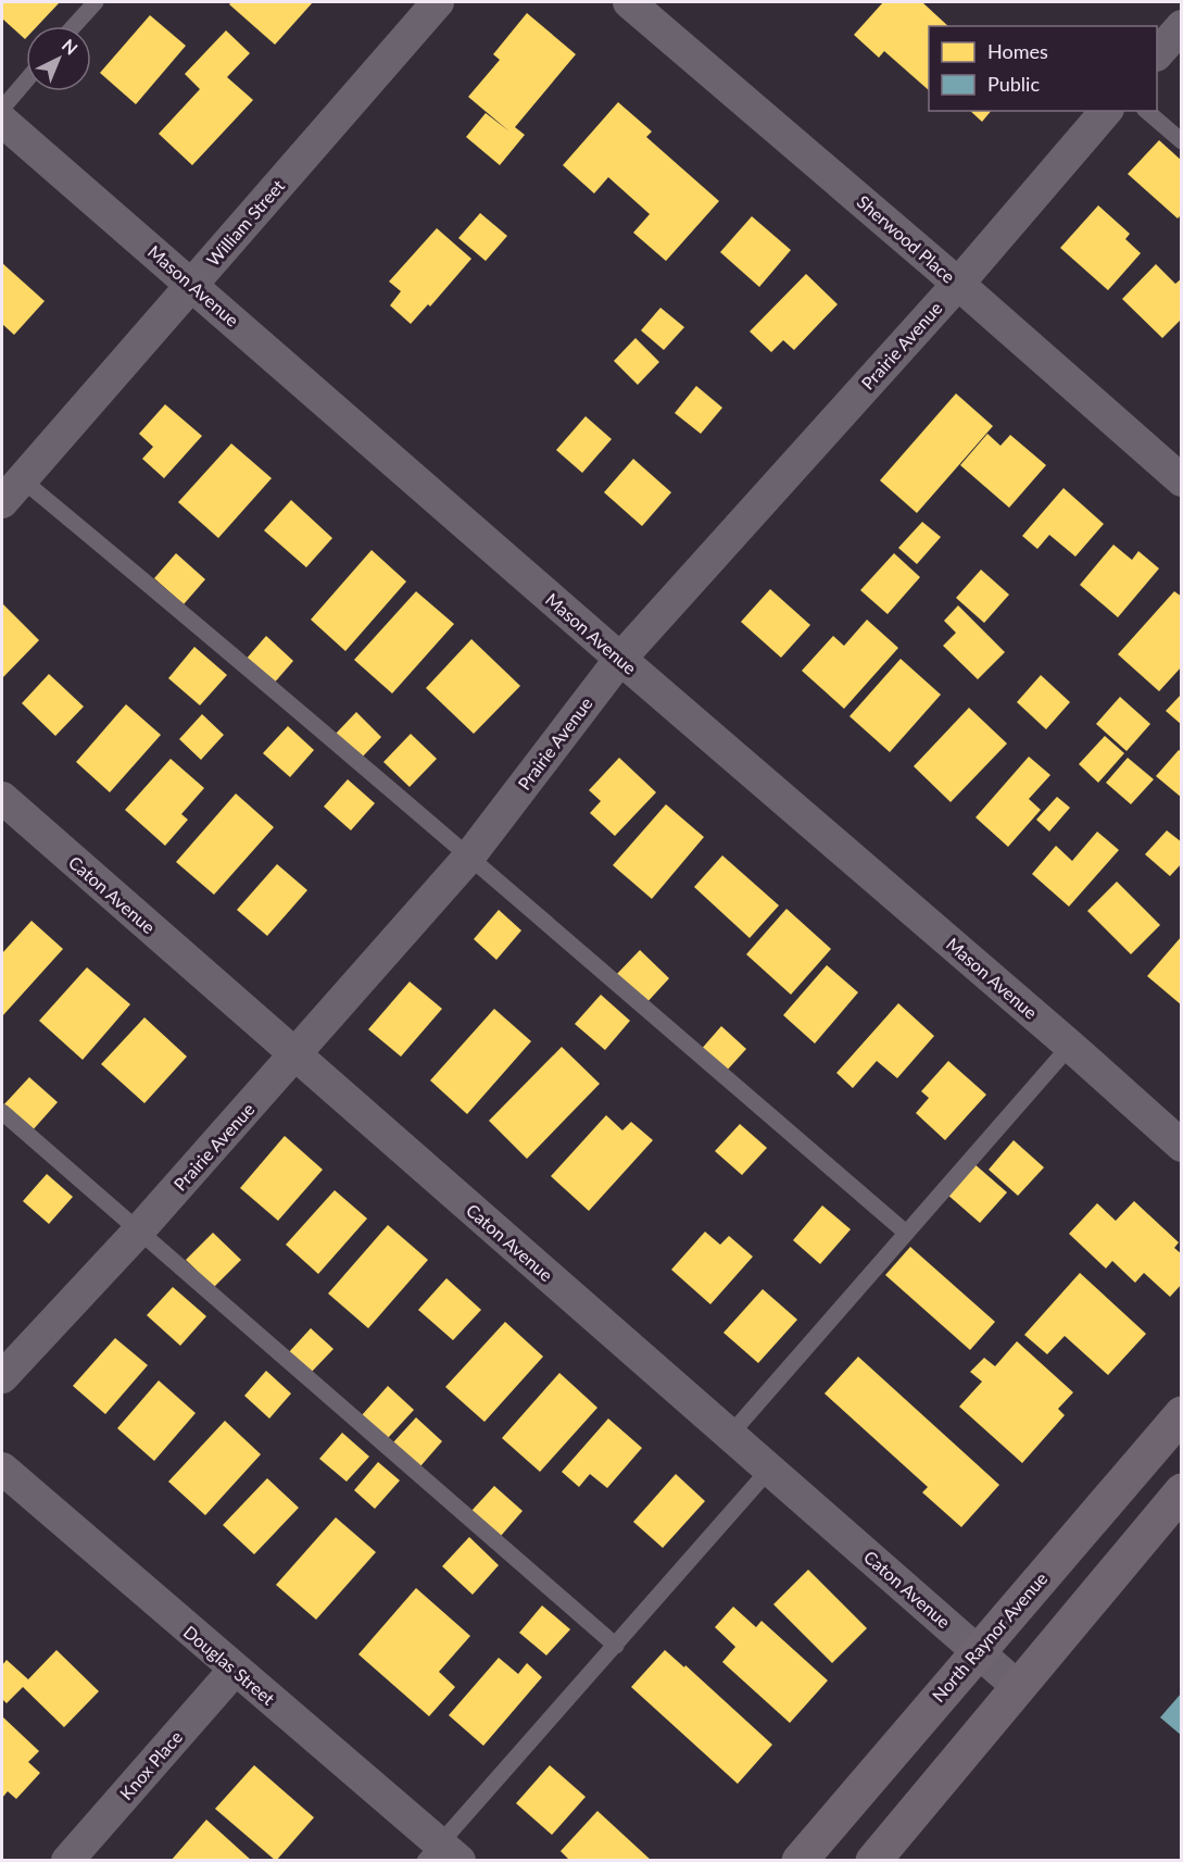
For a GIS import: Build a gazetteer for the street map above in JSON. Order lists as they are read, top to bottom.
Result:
{
  "streets": {
    "main road": ["North Raynor Avenue"],
    "street": [
      "William Street",
      "Sherwood Place",
      "Mason Avenue",
      "Prairie Avenue",
      "Caton Avenue",
      "Douglas Street",
      "Knox Place"
    ]
  },
  "crossings": [
    ["William Street", "Mason Avenue"],
    ["Sherwood Place", "Prairie Avenue"],
    ["Mason Avenue", "Prairie Avenue"],
    ["Prairie Avenue", "Caton Avenue"],
    ["Caton Avenue", "North Raynor Avenue"],
    ["Douglas Street", "Knox Place"]
  ],
  "legend": ["Homes", "Public"],
  "north": "top right"
}
